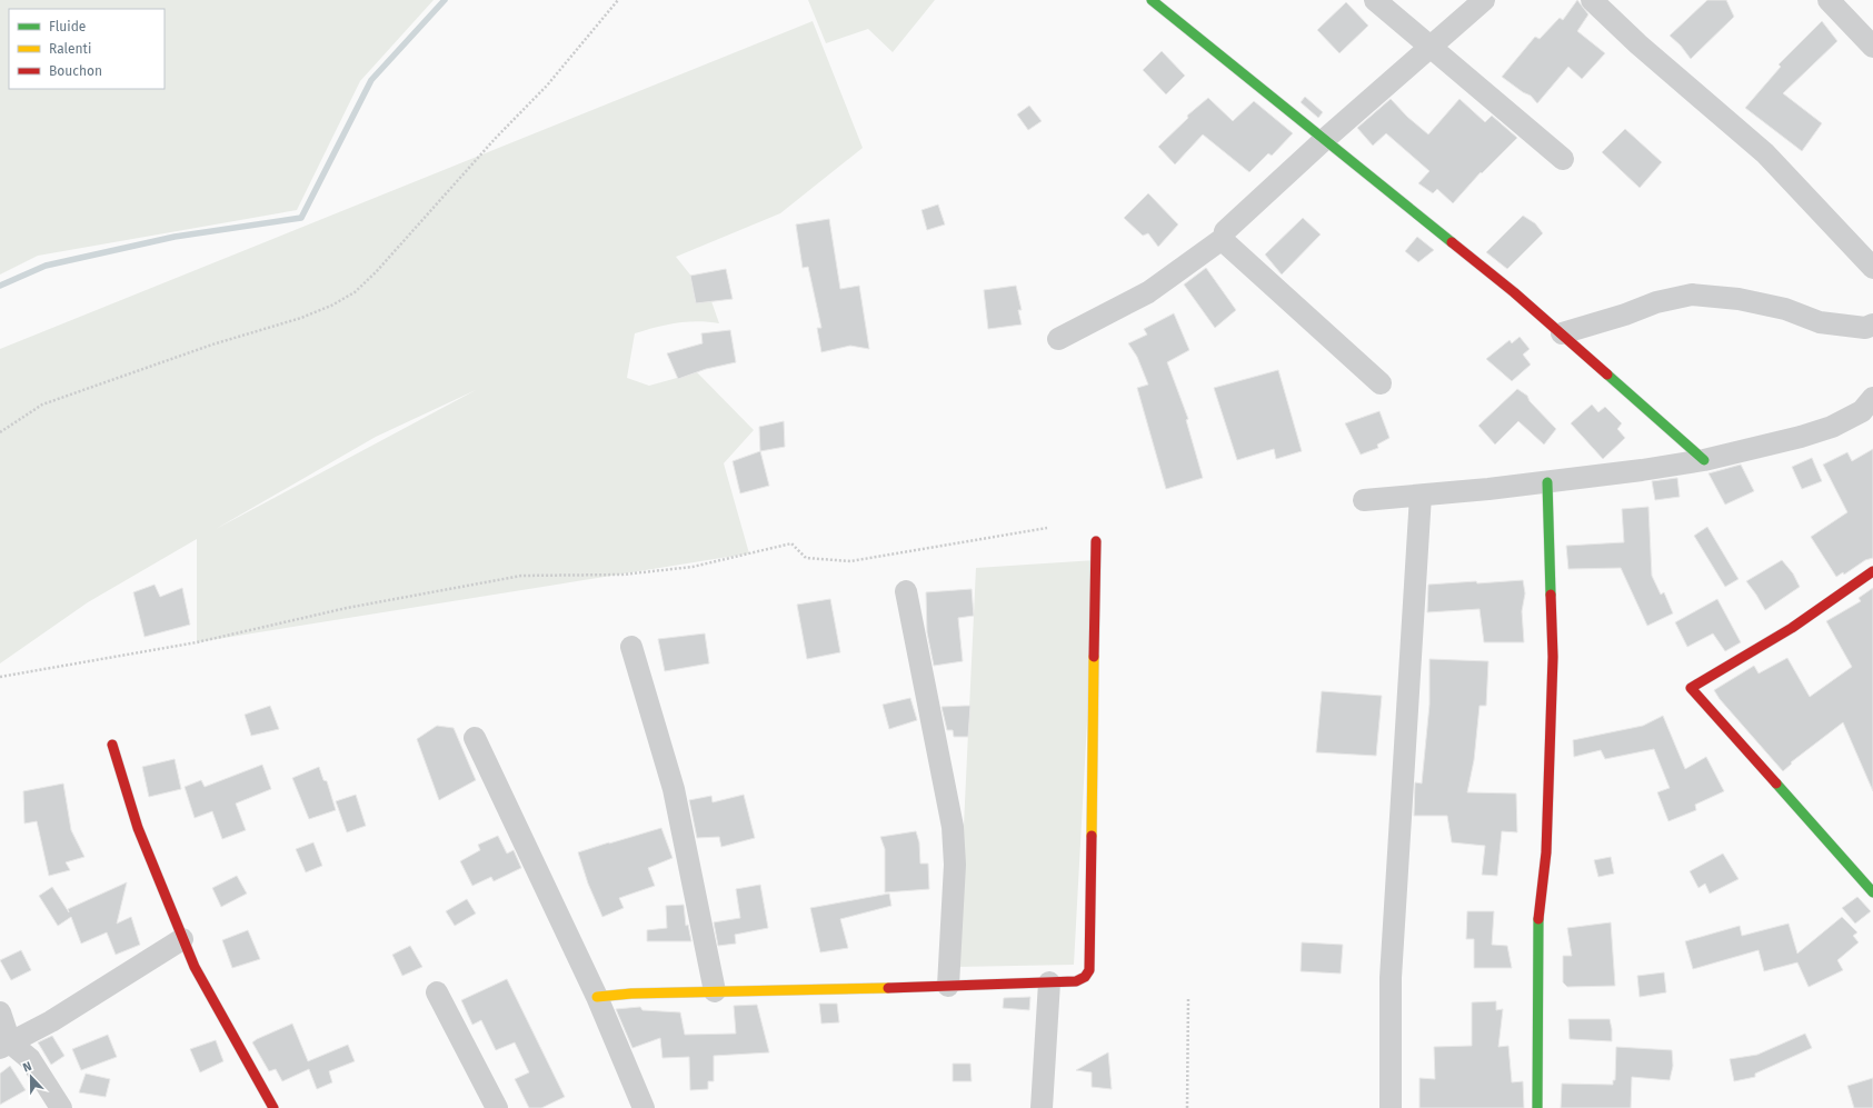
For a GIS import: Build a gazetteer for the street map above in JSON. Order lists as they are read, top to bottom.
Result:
{
  "legend": ["Fluide", "Ralenti", "Bouchon"],
  "north": "top"
}
